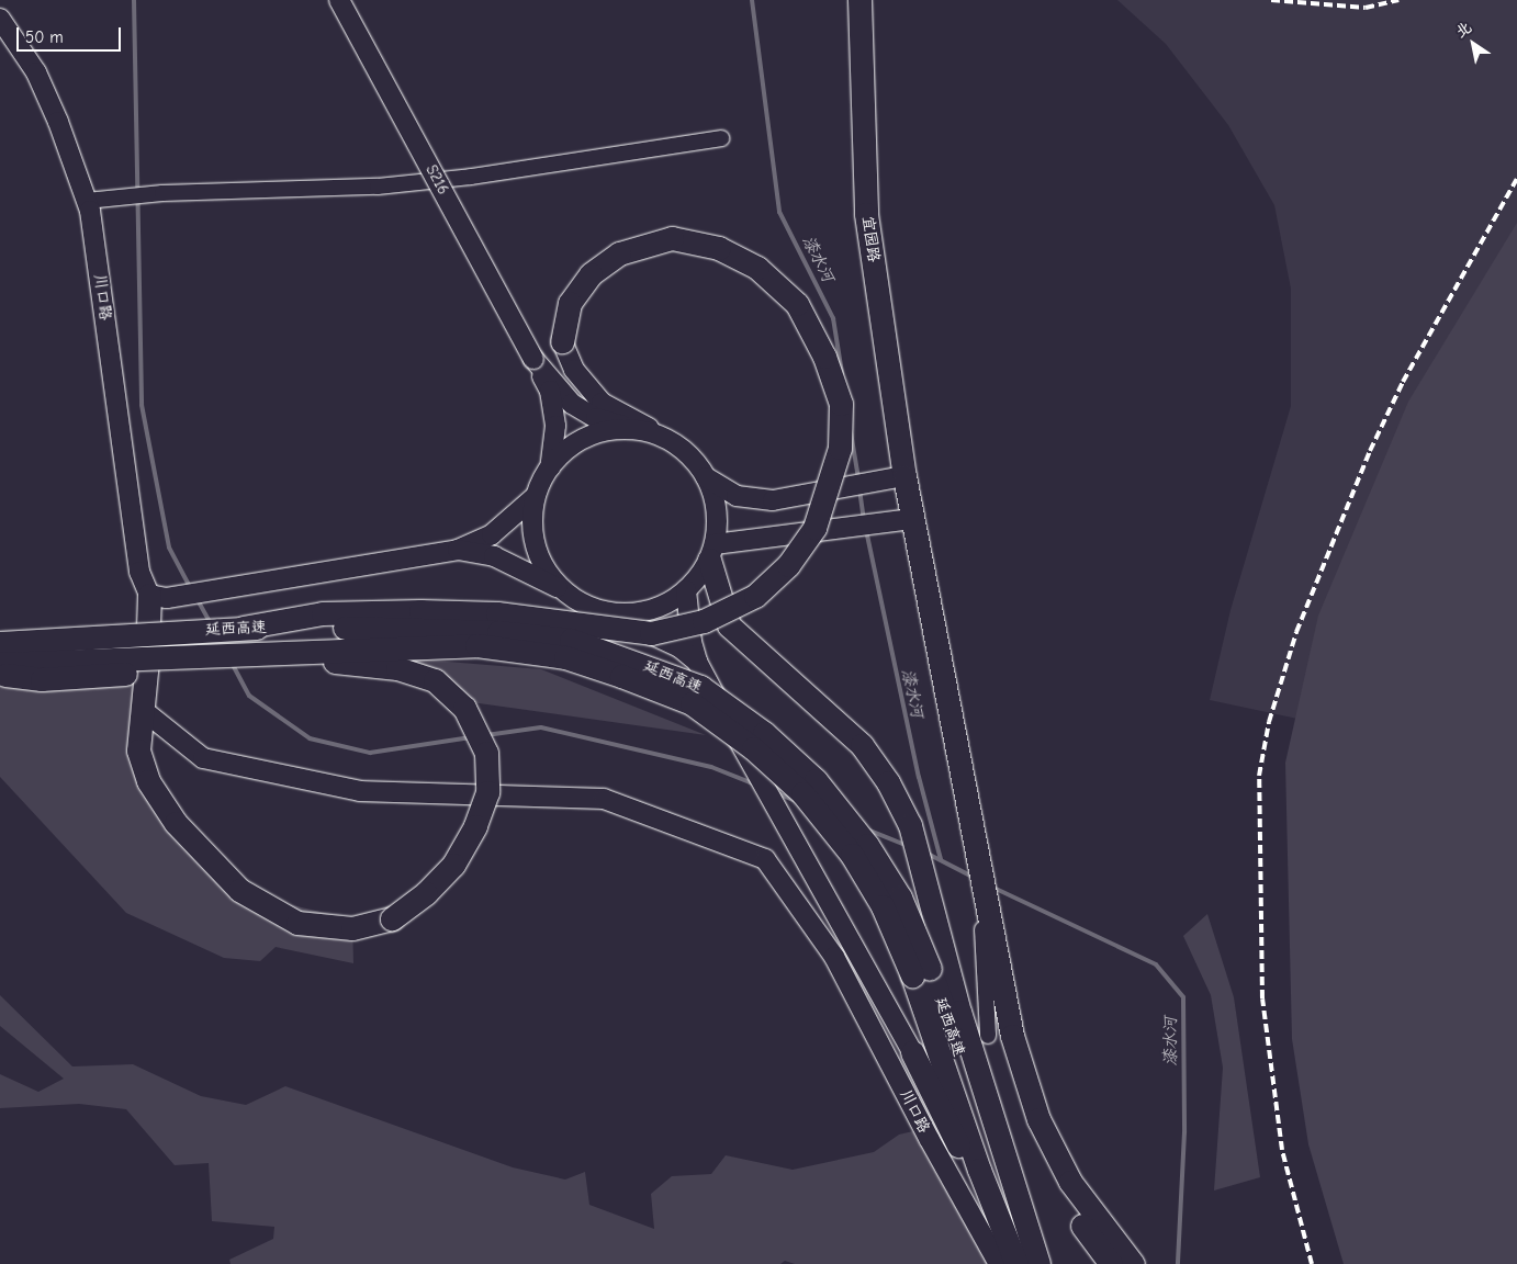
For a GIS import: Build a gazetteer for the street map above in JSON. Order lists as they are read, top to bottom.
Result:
{
  "streets": {
    "highway": ["宜园路", "延西高速"],
    "main road": ["S216", "川口路"]
  },
  "water": ["漆水河"],
  "scale_bar": "50 m",
  "north": "top left"
}
